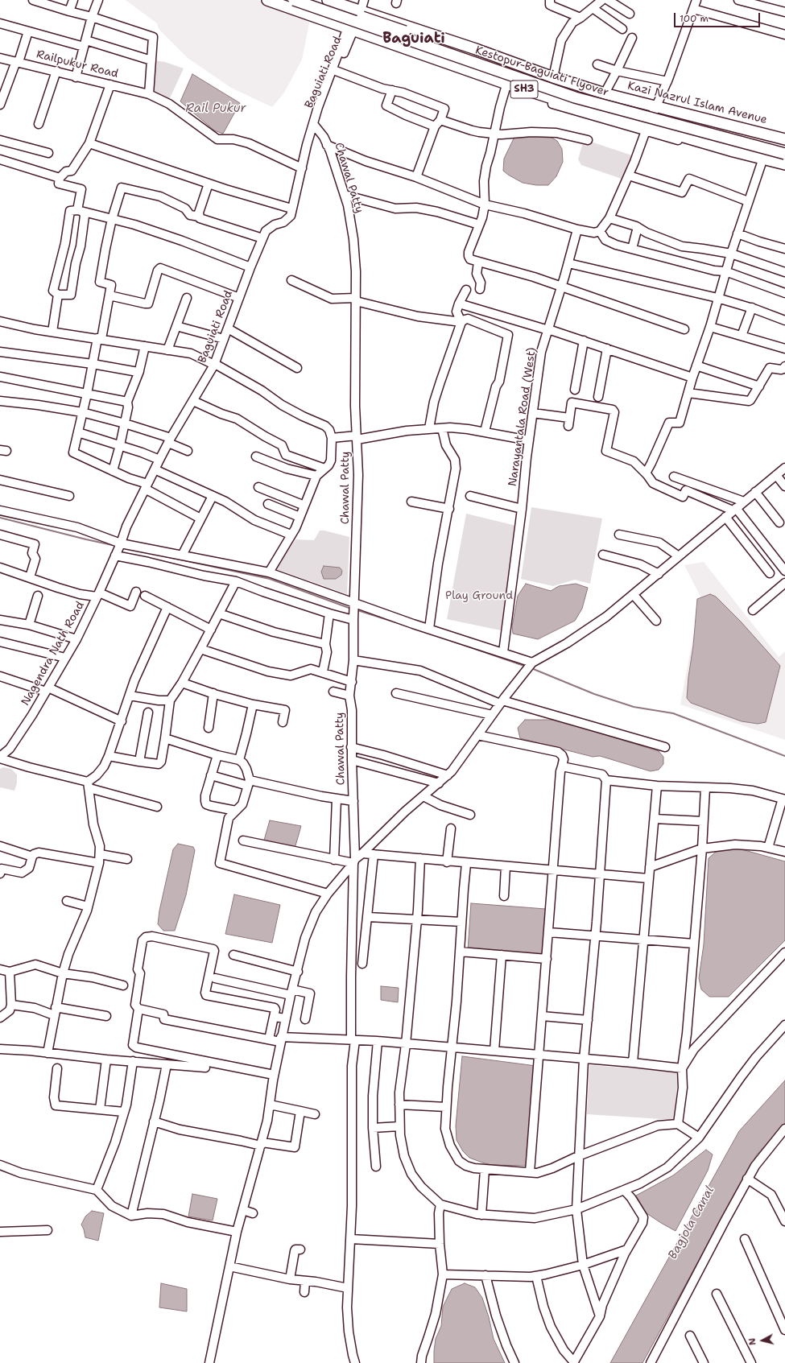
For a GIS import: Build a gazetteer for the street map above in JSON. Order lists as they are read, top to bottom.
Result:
{
  "streets": {
    "main road": ["Kestopur-Baguiati Flyover", "SH3", "Kazi Nazrul Islam Avenue"],
    "street": [
      "Railpukur Road",
      "Baguiati Road",
      "Chawal Patty",
      "Narayantala Road (West)",
      "Nagendra Nath Road"
    ]
  },
  "crossings": [
    ["Railpukur Road", "Baguiati Road"],
    ["Baguiati Road", "SH3"],
    ["Baguiati Road", "Chawal Patty"],
    ["Baguiati Road", "Nagendra Nath Road"]
  ],
  "districts": ["Baguiati"],
  "water": ["Rail Pukur", "Bagjola Canal"],
  "parks": ["Play Ground"],
  "scale_bar": "100 m",
  "north": "left"
}
